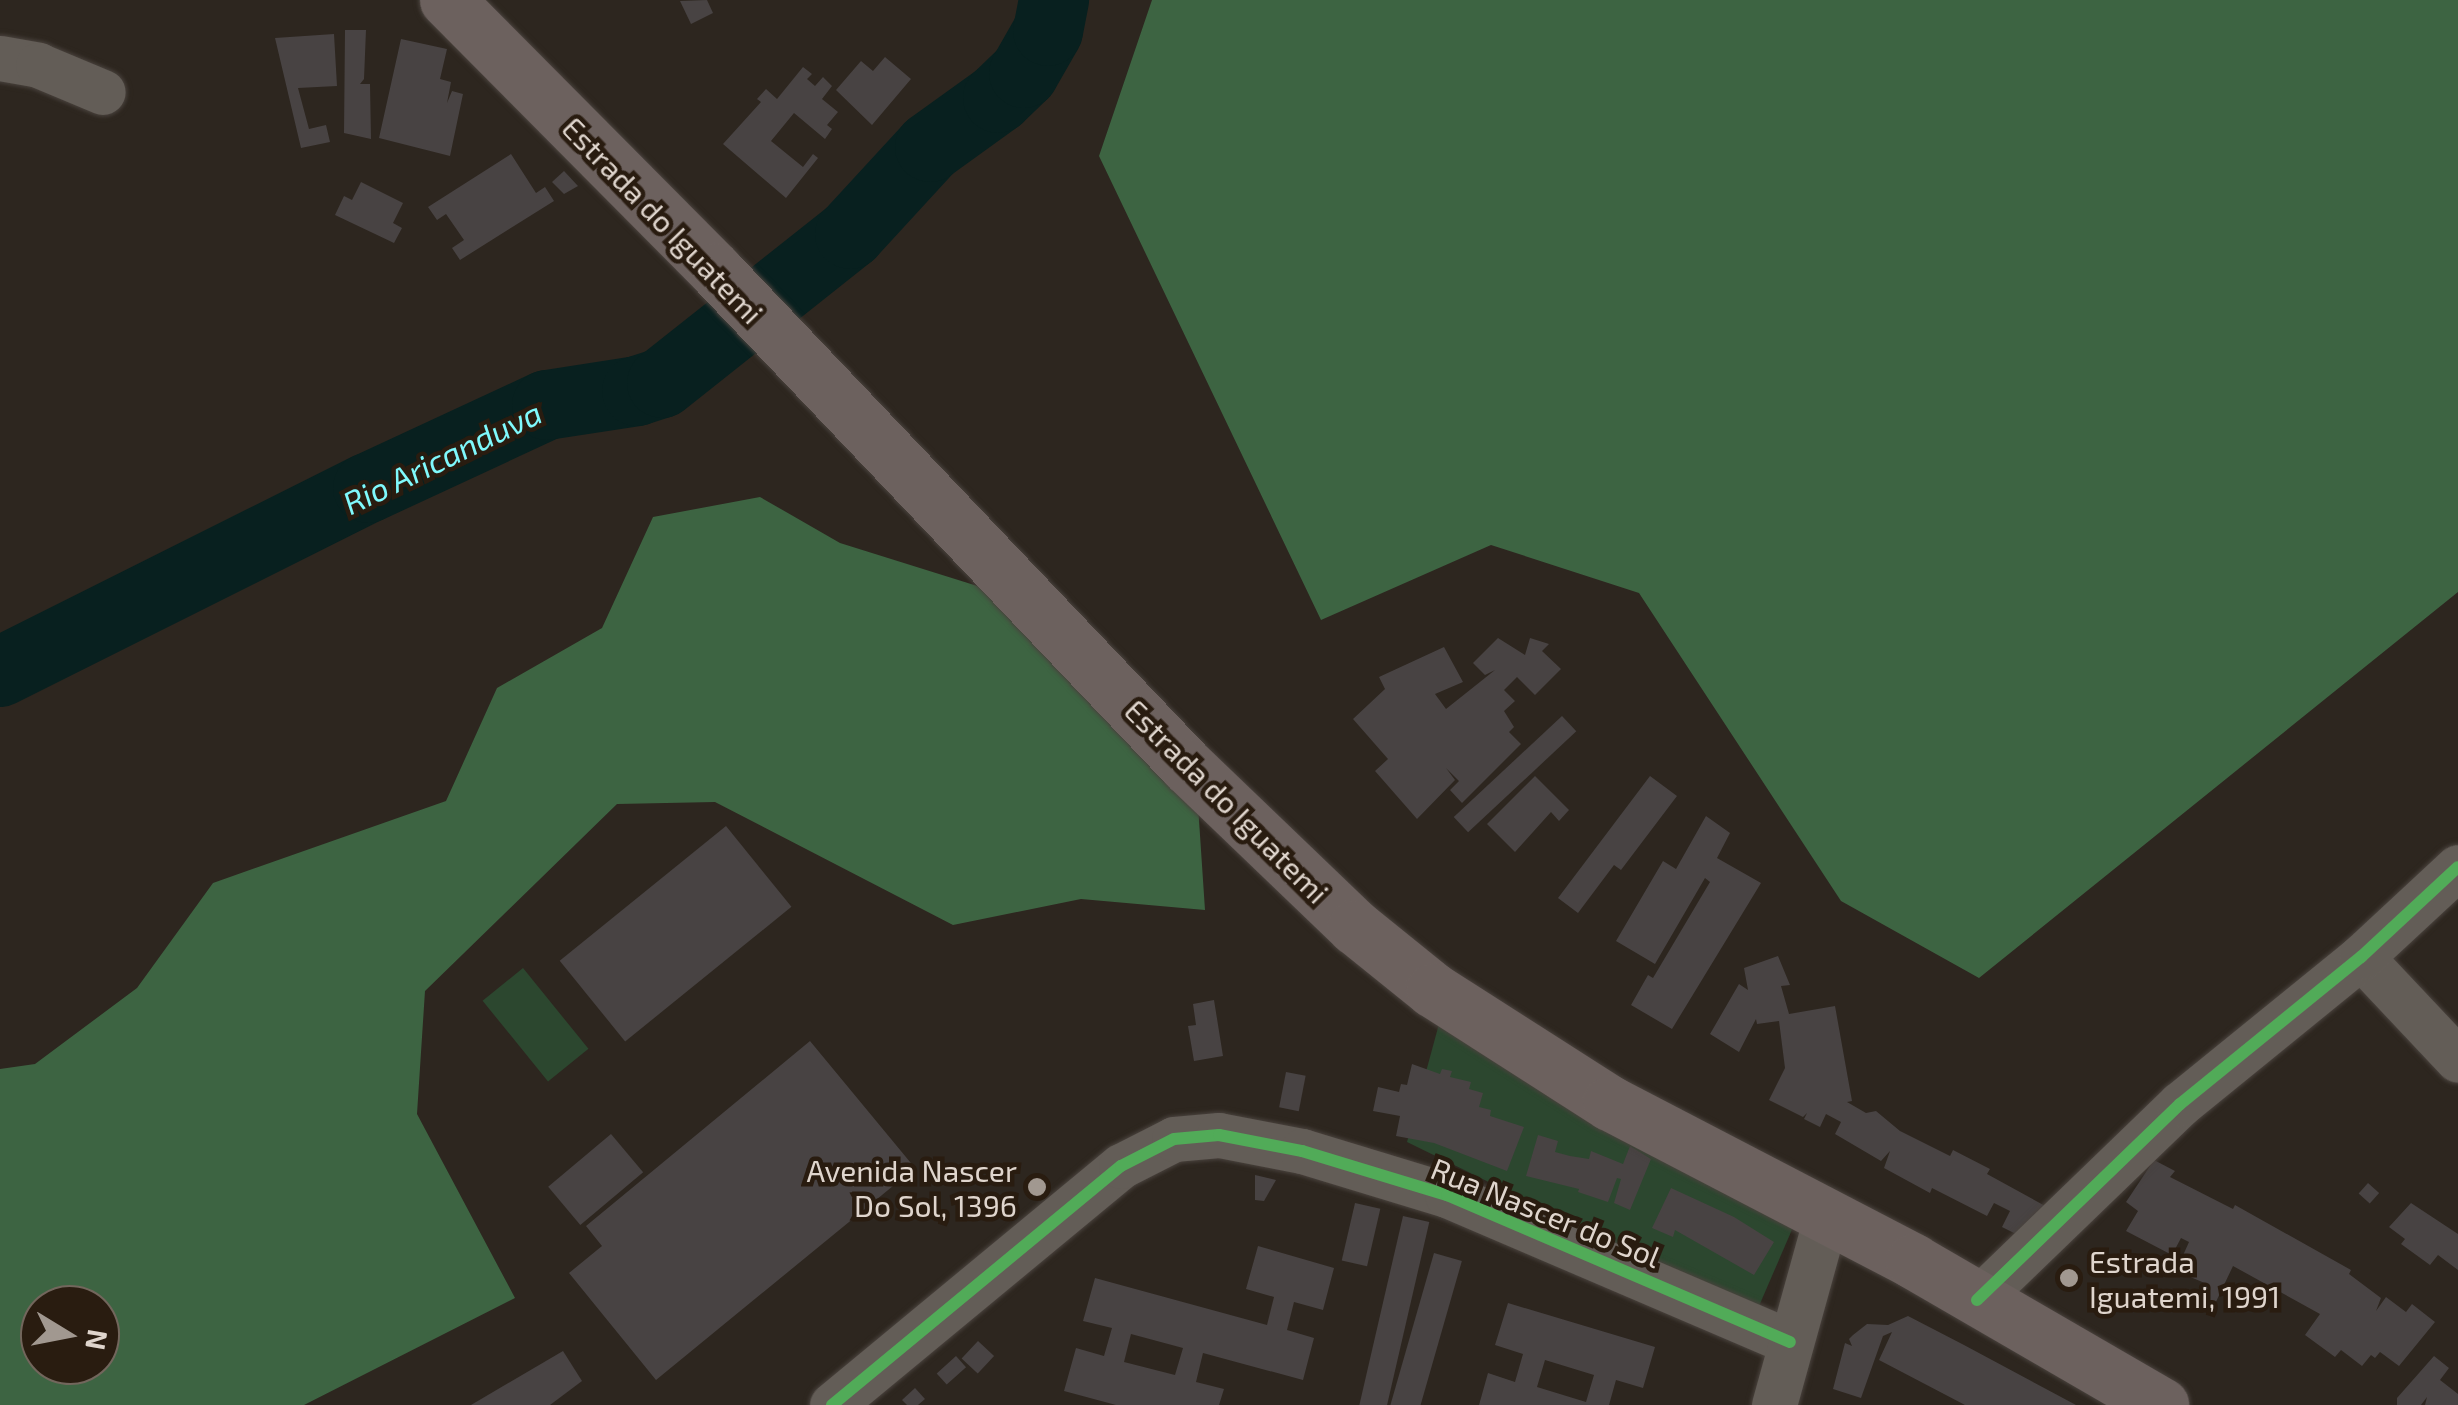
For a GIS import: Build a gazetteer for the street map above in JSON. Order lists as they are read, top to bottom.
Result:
{
  "streets": {
    "main road": ["Estrada do Iguatemi"],
    "street": ["Rua Nascer do Sol"]
  },
  "water": ["Rio Aricanduva"],
  "places": ["Avenida Nascer Do Sol, 1396", "Estrada Iguatemi, 1991"],
  "north": "right"
}
